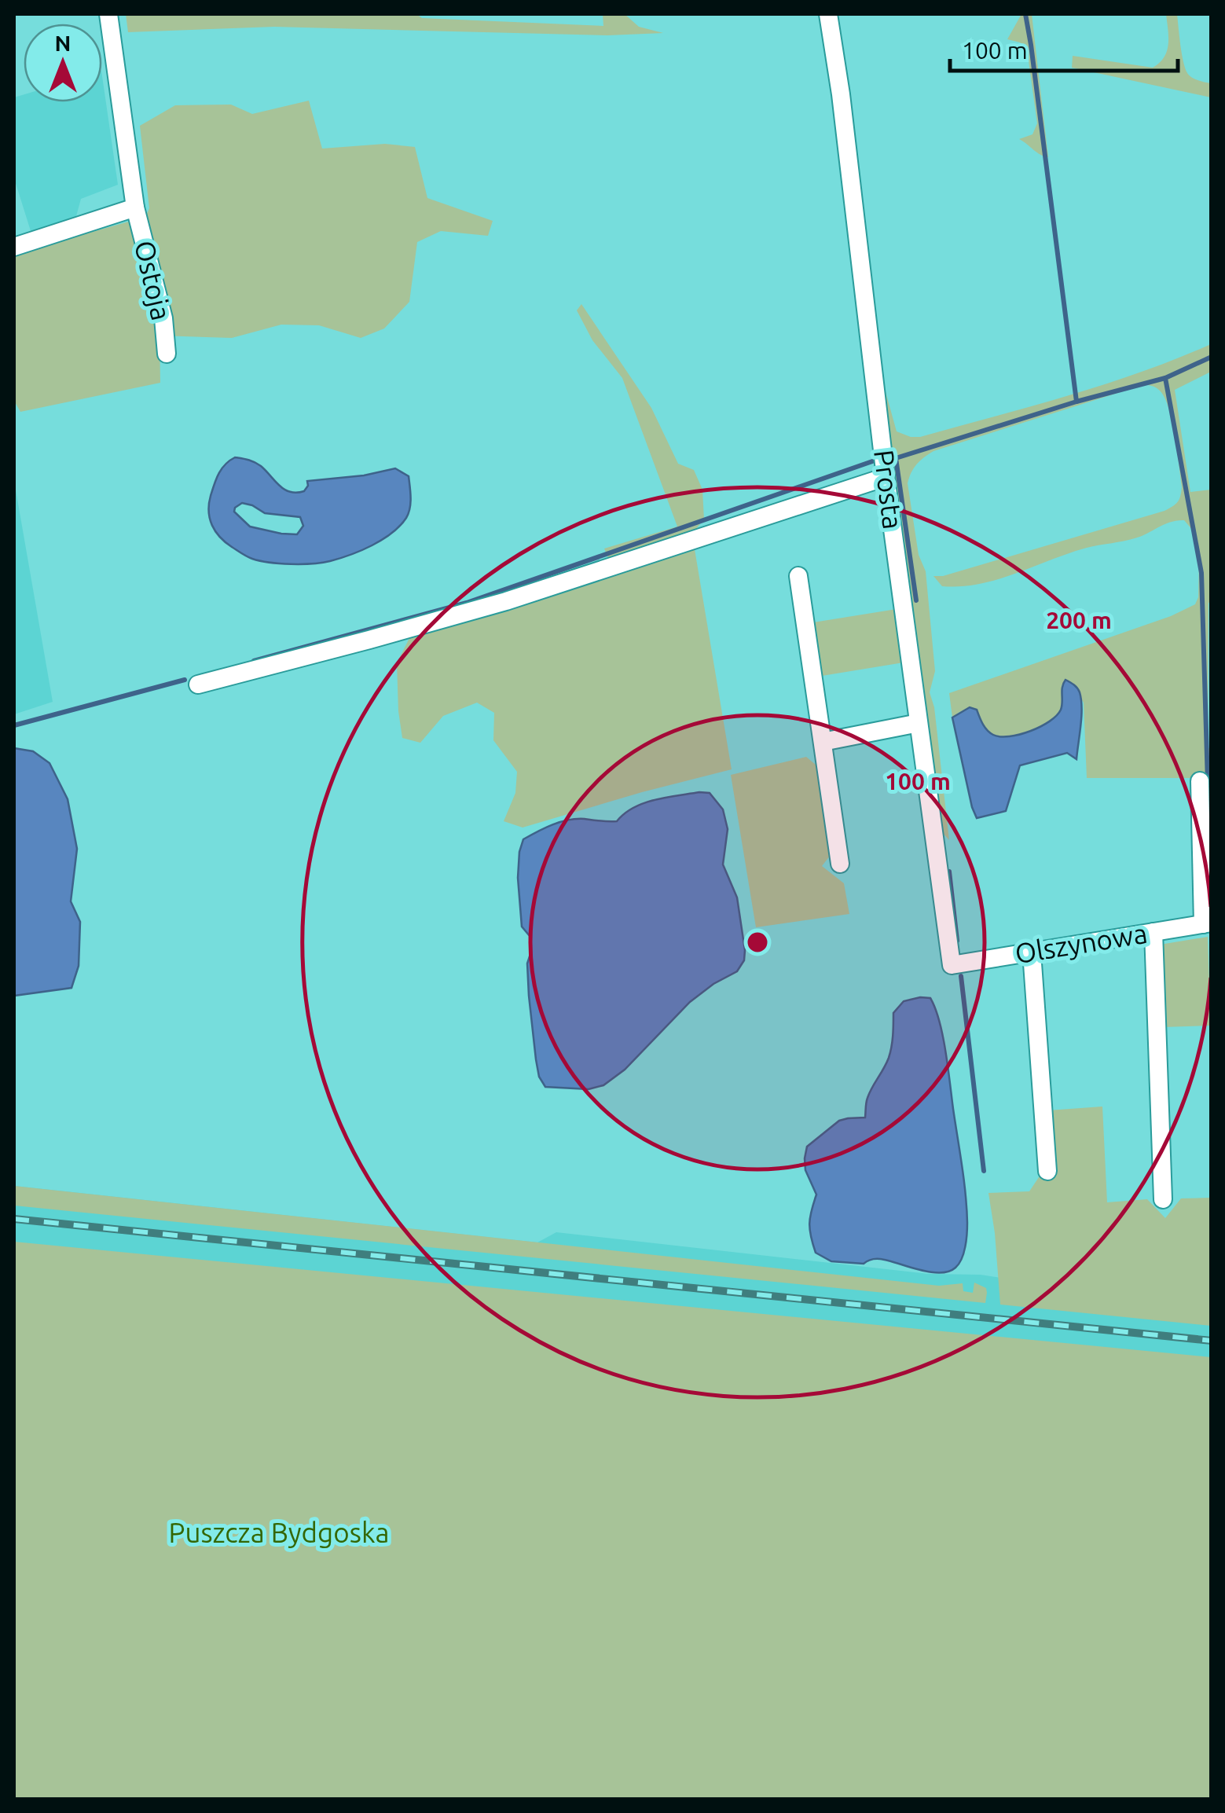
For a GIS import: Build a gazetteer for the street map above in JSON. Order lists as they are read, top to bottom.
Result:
{
  "streets": {
    "street": ["Ostoja", "Prosta", "Olszynowa"]
  },
  "crossings": [
    ["Prosta", "Olszynowa"]
  ],
  "parks": ["Puszcza Bydgoska"],
  "scale_bar": "100 m",
  "north": "top",
  "rings": ["200 m", "100 m"]
}
